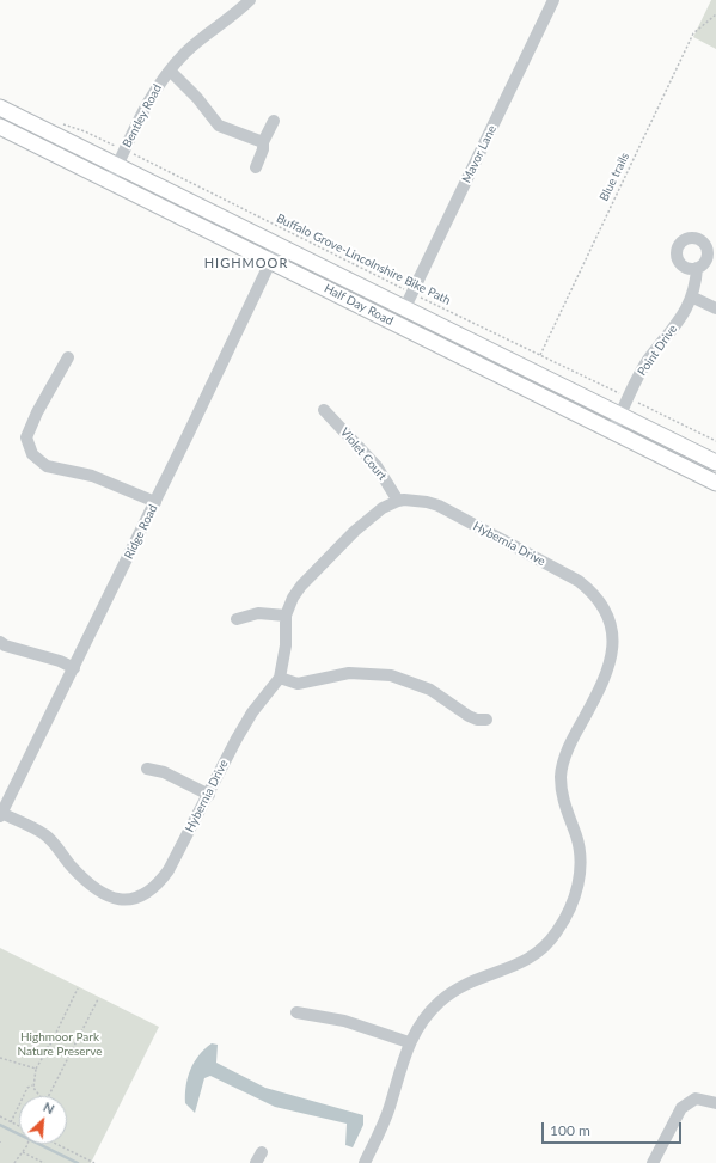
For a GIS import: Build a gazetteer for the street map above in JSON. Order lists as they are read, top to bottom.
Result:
{
  "streets": {
    "main road": ["Half Day Road"],
    "street": [
      "Bentley Road",
      "Mavor Lane",
      "Point Drive",
      "Violet Court",
      "Ridge Road",
      "Hybernia Drive"
    ],
    "path": ["Blue trails", "Buffalo Grove-Lincolnshire Bike Path"]
  },
  "crossings": [
    ["Bentley Road", "Buffalo Grove-Lincolnshire Bike Path"],
    ["Bentley Road", "Half Day Road"],
    ["Mavor Lane", "Buffalo Grove-Lincolnshire Bike Path"],
    ["Mavor Lane", "Half Day Road"],
    ["Blue trails", "Buffalo Grove-Lincolnshire Bike Path"],
    ["Buffalo Grove-Lincolnshire Bike Path", "Point Drive"],
    ["Half Day Road", "Point Drive"],
    ["Half Day Road", "Ridge Road"],
    ["Violet Court", "Hybernia Drive"],
    ["Ridge Road", "Hybernia Drive"]
  ],
  "districts": ["HIGHMOOR"],
  "parks": ["Highmoor Park Nature Preserve"],
  "scale_bar": "100 m",
  "north": "top right"
}
